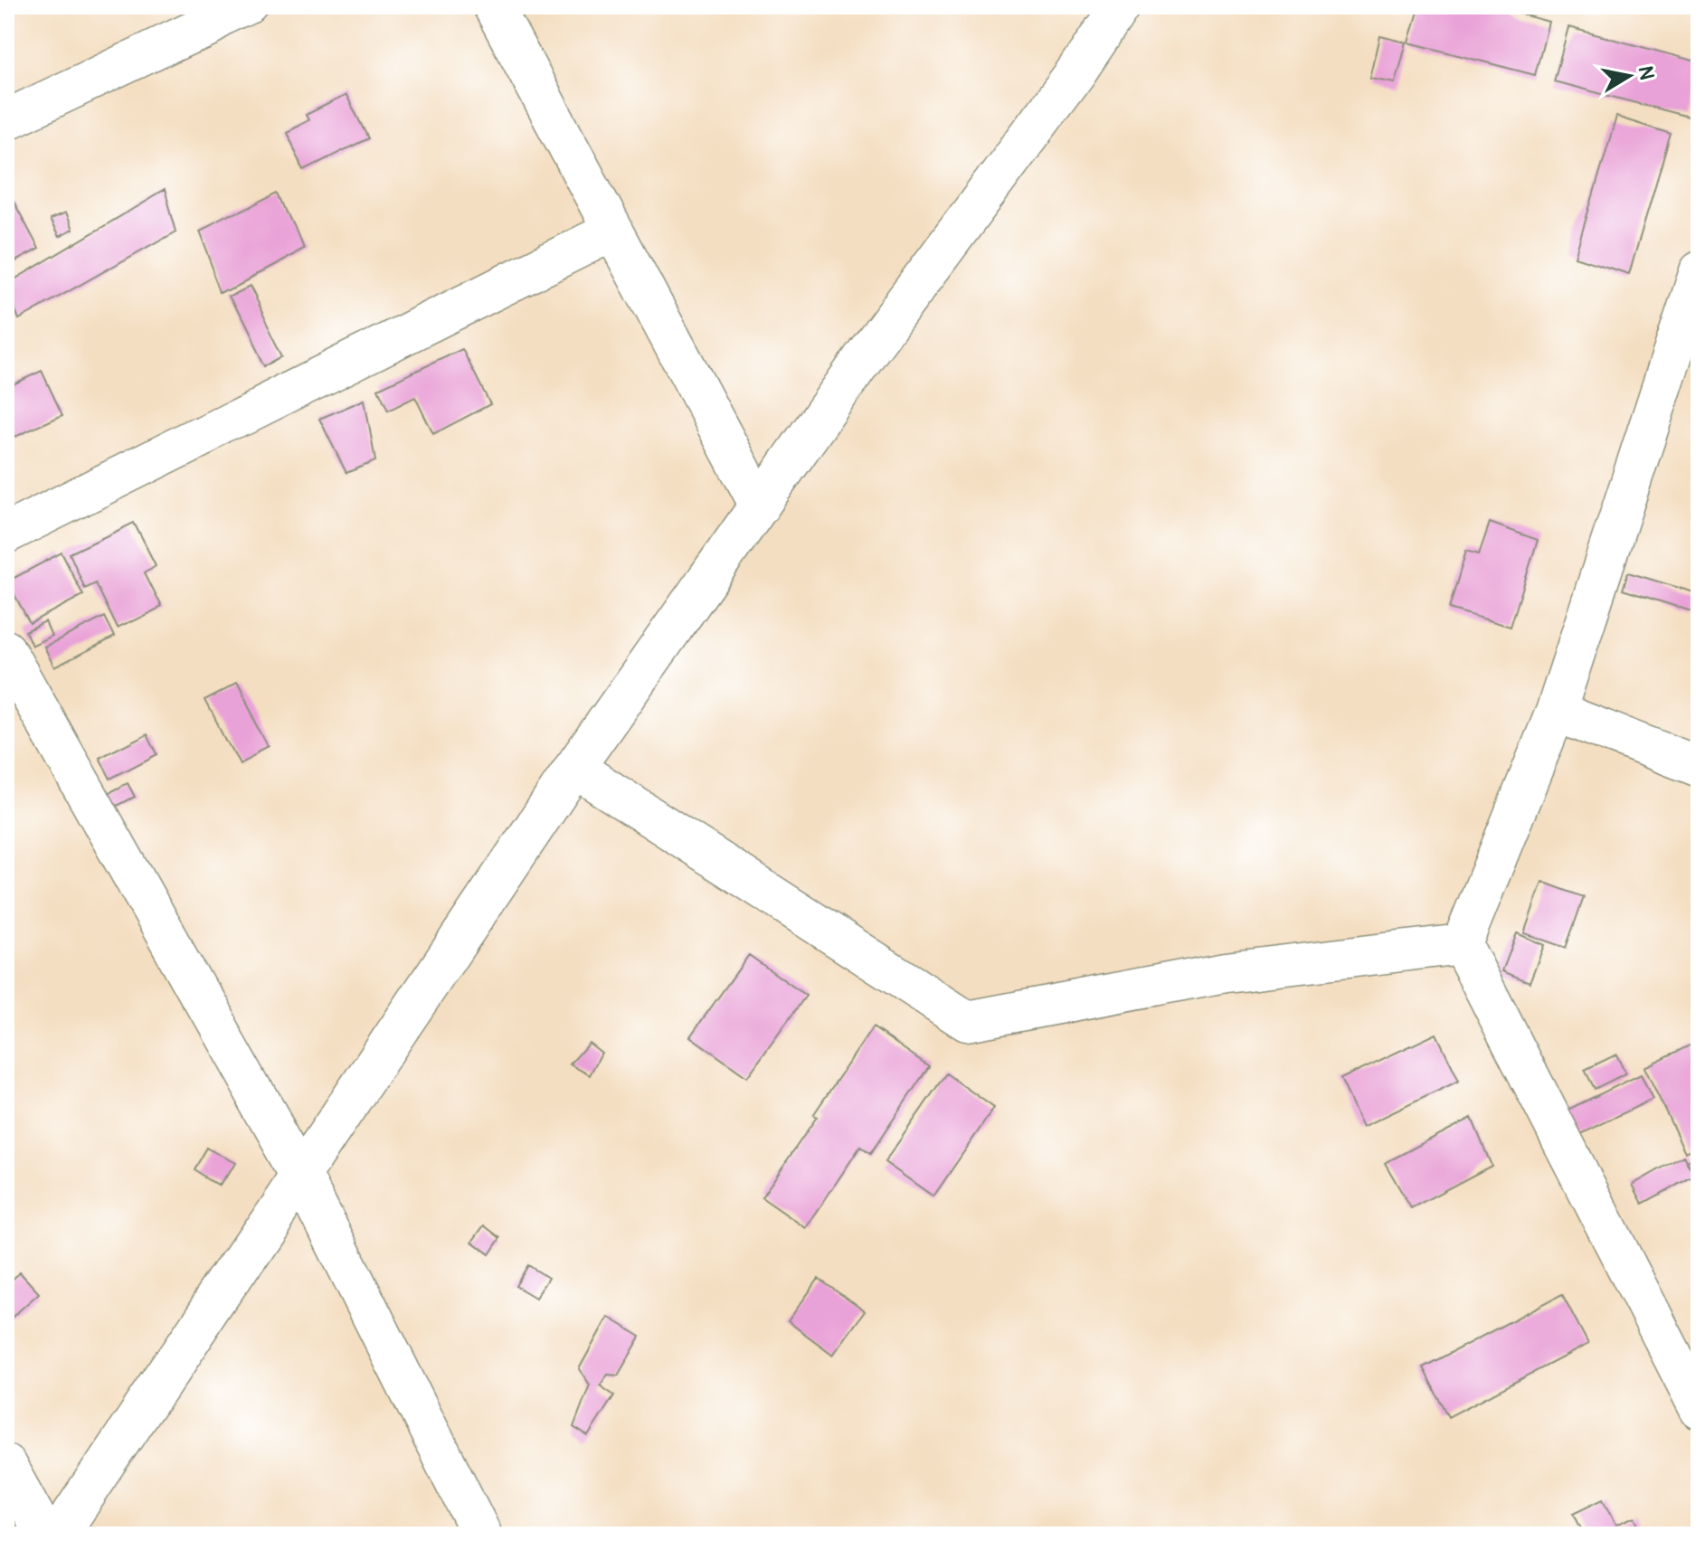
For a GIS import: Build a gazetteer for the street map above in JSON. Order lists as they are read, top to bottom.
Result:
{
  "north": "right"
}
